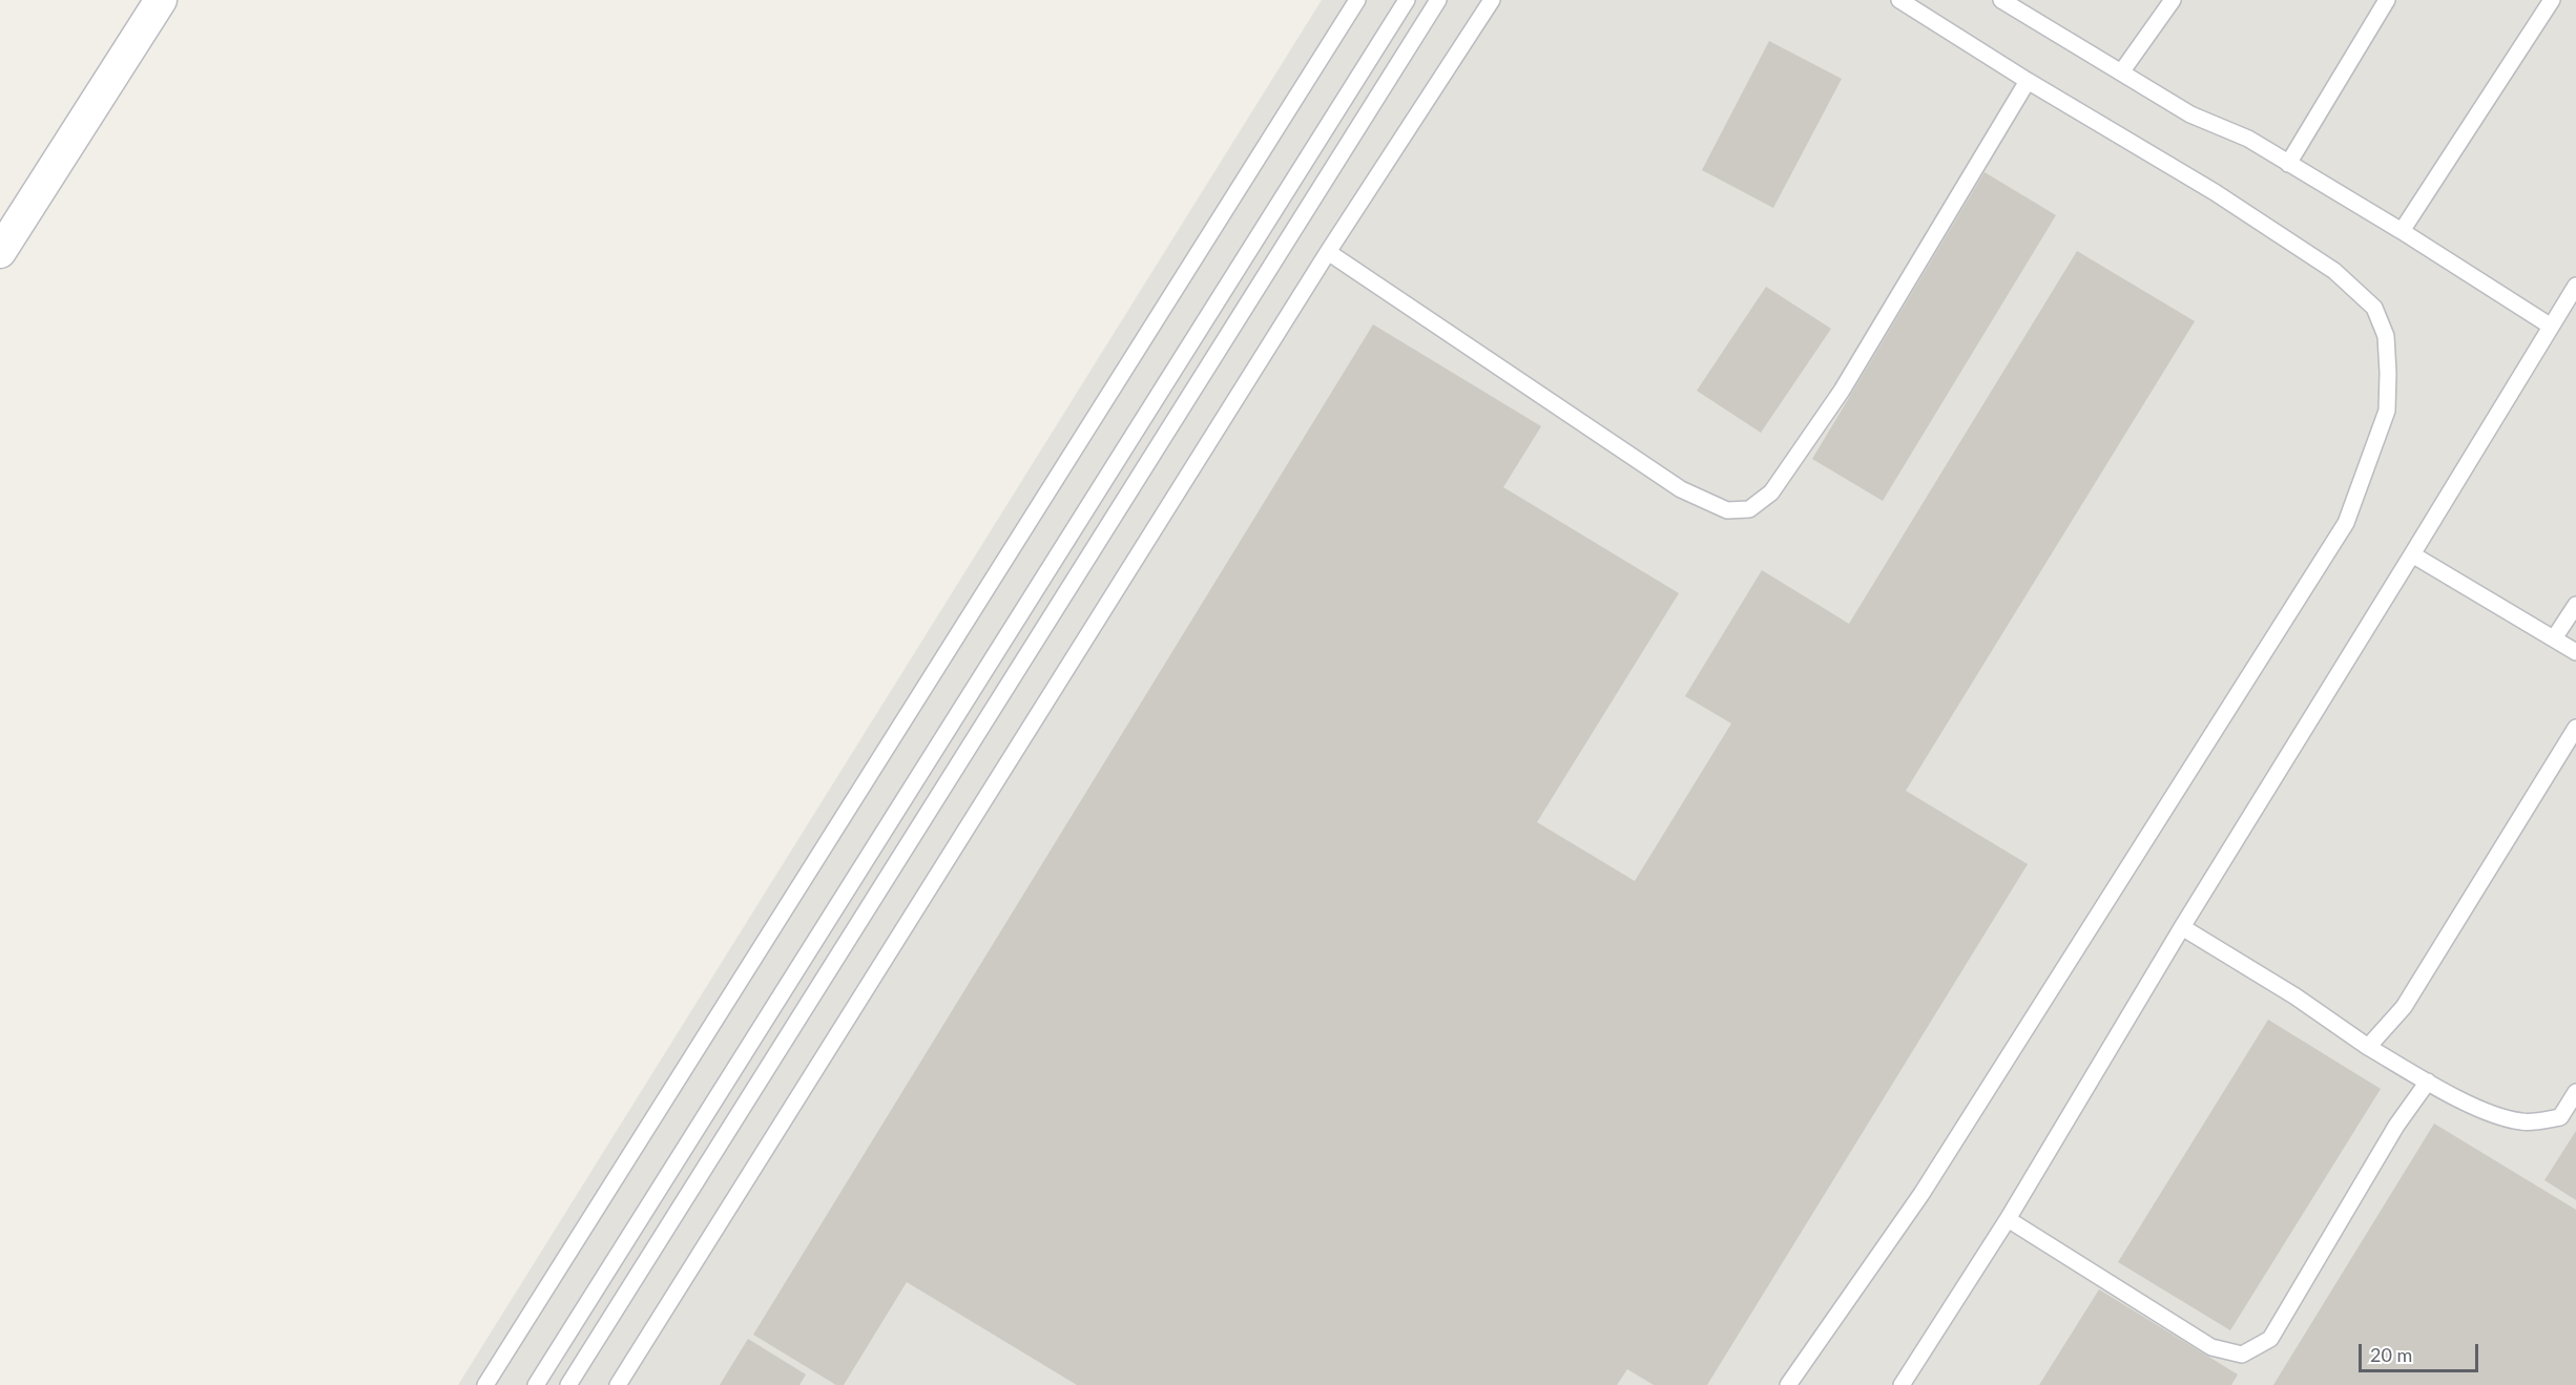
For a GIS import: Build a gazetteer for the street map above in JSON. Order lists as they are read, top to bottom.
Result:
{
  "scale_bar": "20 m"
}
